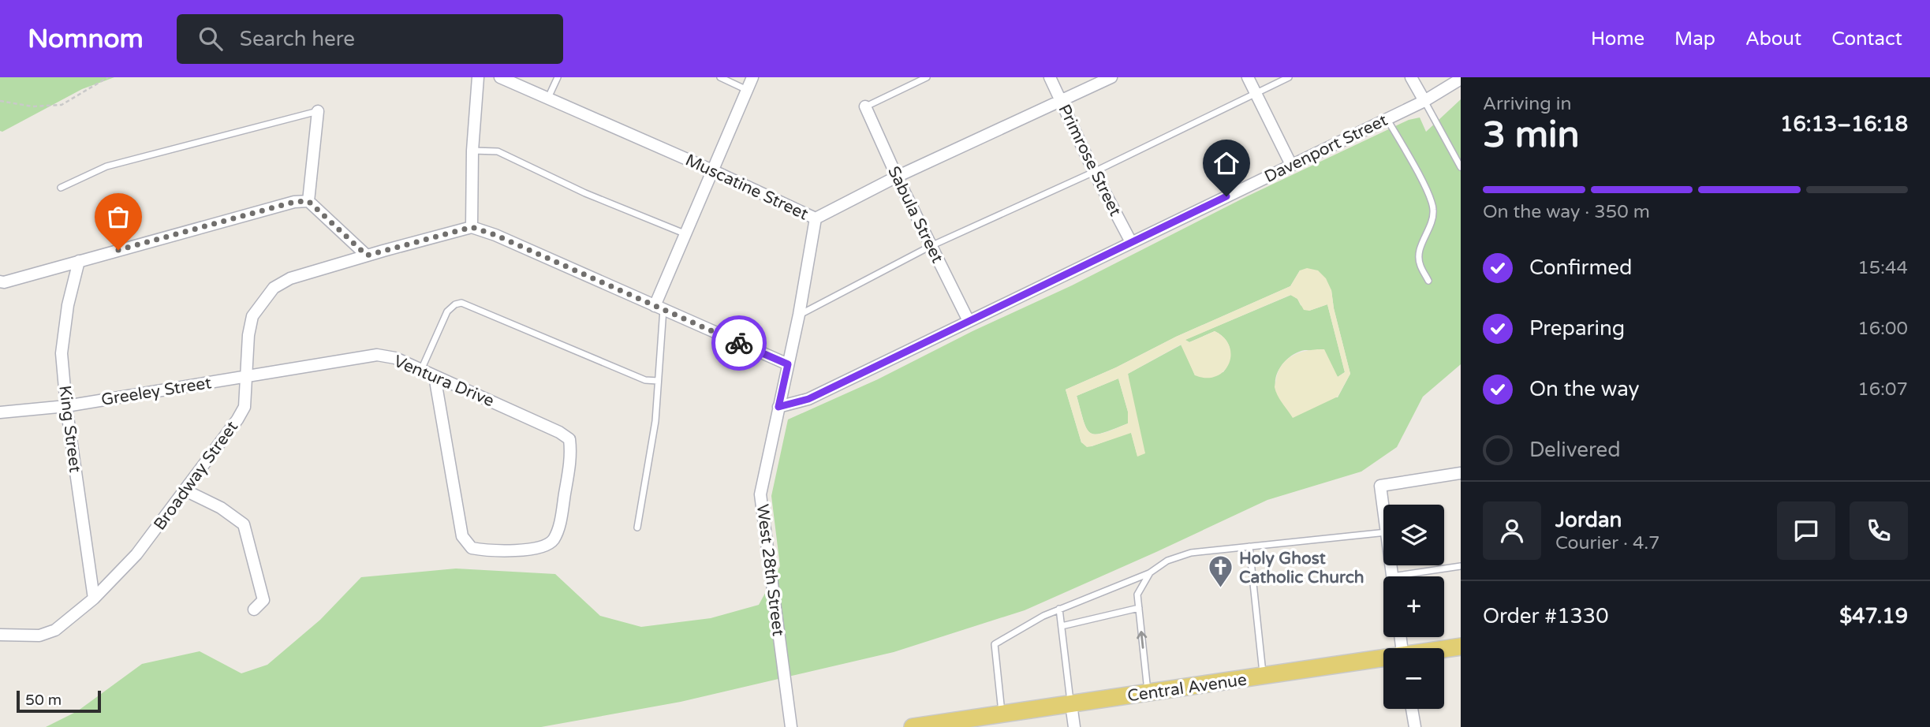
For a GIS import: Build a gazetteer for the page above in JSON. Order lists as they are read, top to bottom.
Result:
{
  "streets": {
    "main road": ["Central Avenue"],
    "street": [
      "Davenport Street",
      "Primrose Street",
      "Muscatine Street",
      "Sabula Street",
      "Ventura Drive",
      "Greeley Street",
      "King Street",
      "Broadway Street",
      "West 28th Street"
    ]
  },
  "crossings": [
    ["Davenport Street", "Primrose Street"],
    ["Davenport Street", "Sabula Street"],
    ["Davenport Street", "West 28th Street"],
    ["Primrose Street", "Muscatine Street"],
    ["Muscatine Street", "Sabula Street"],
    ["Muscatine Street", "West 28th Street"],
    ["Ventura Drive", "Greeley Street"],
    ["Ventura Drive", "Broadway Street"],
    ["Greeley Street", "King Street"],
    ["Greeley Street", "Broadway Street"],
    ["King Street", "Broadway Street"]
  ],
  "places": {
    "church": ["Holy Ghost Catholic Church"]
  },
  "scale_bar": "50 m",
  "page": {
    "header": "Nomnom",
    "search": "Search here",
    "nav": [
      "Home",
      "Map",
      "About",
      "Contact"
    ],
    "heading": ["3 min", "Arriving in", "16:13–16:18"],
    "panel": [
      "Jordan",
      "Courier · 4.7",
      "Order #1330",
      "$47.19"
    ],
    "bar": "On the way · 350 m",
    "list": [
      ["Confirmed", "15:44"],
      ["Preparing", "16:00"],
      ["On the way", "16:07"],
      "Delivered"
    ],
    "map_buttons": ["+", "−"],
    "scale": "50 m"
  }
}
